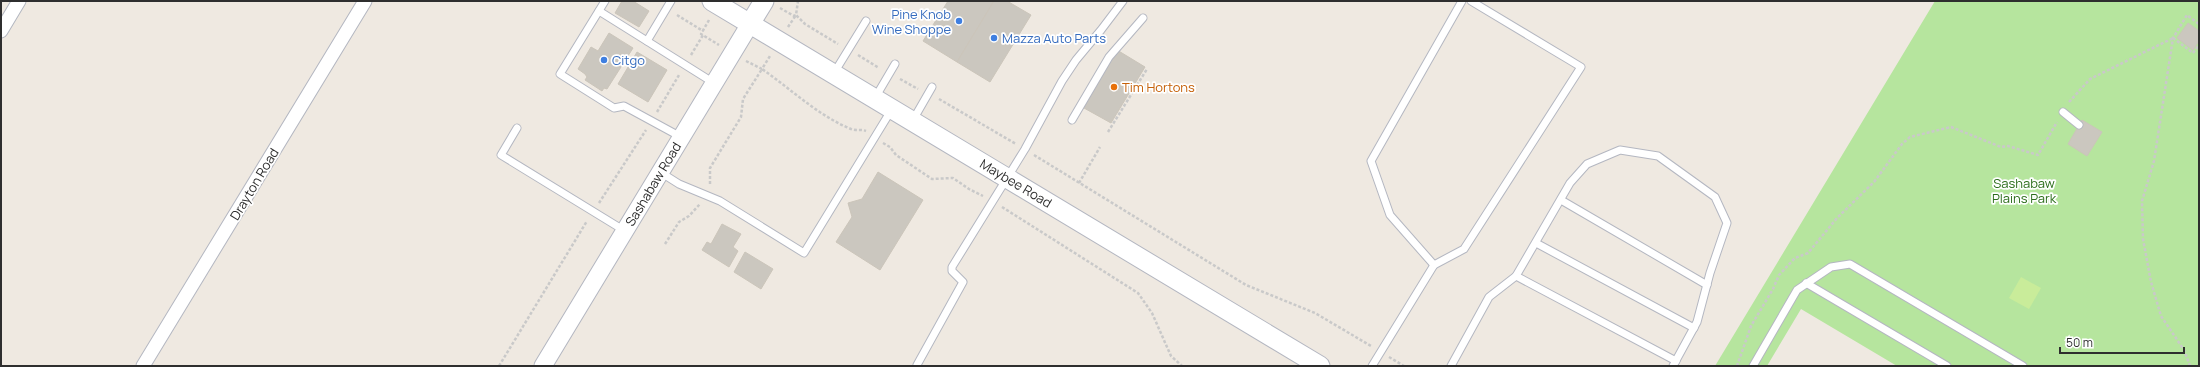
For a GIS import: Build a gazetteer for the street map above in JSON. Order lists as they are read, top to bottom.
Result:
{
  "streets": {
    "main road": ["Maybee Road", "Sashabaw Road"],
    "street": ["Drayton Road"]
  },
  "crossings": [
    ["Maybee Road", "Sashabaw Road"]
  ],
  "parks": ["Sashabaw Plains Park"],
  "places": [
    "Pine Knob Wine Shoppe",
    "Mazza Auto Parts",
    "Citgo",
    "Tim Hortons"
  ],
  "scale_bar": "50 m"
}
